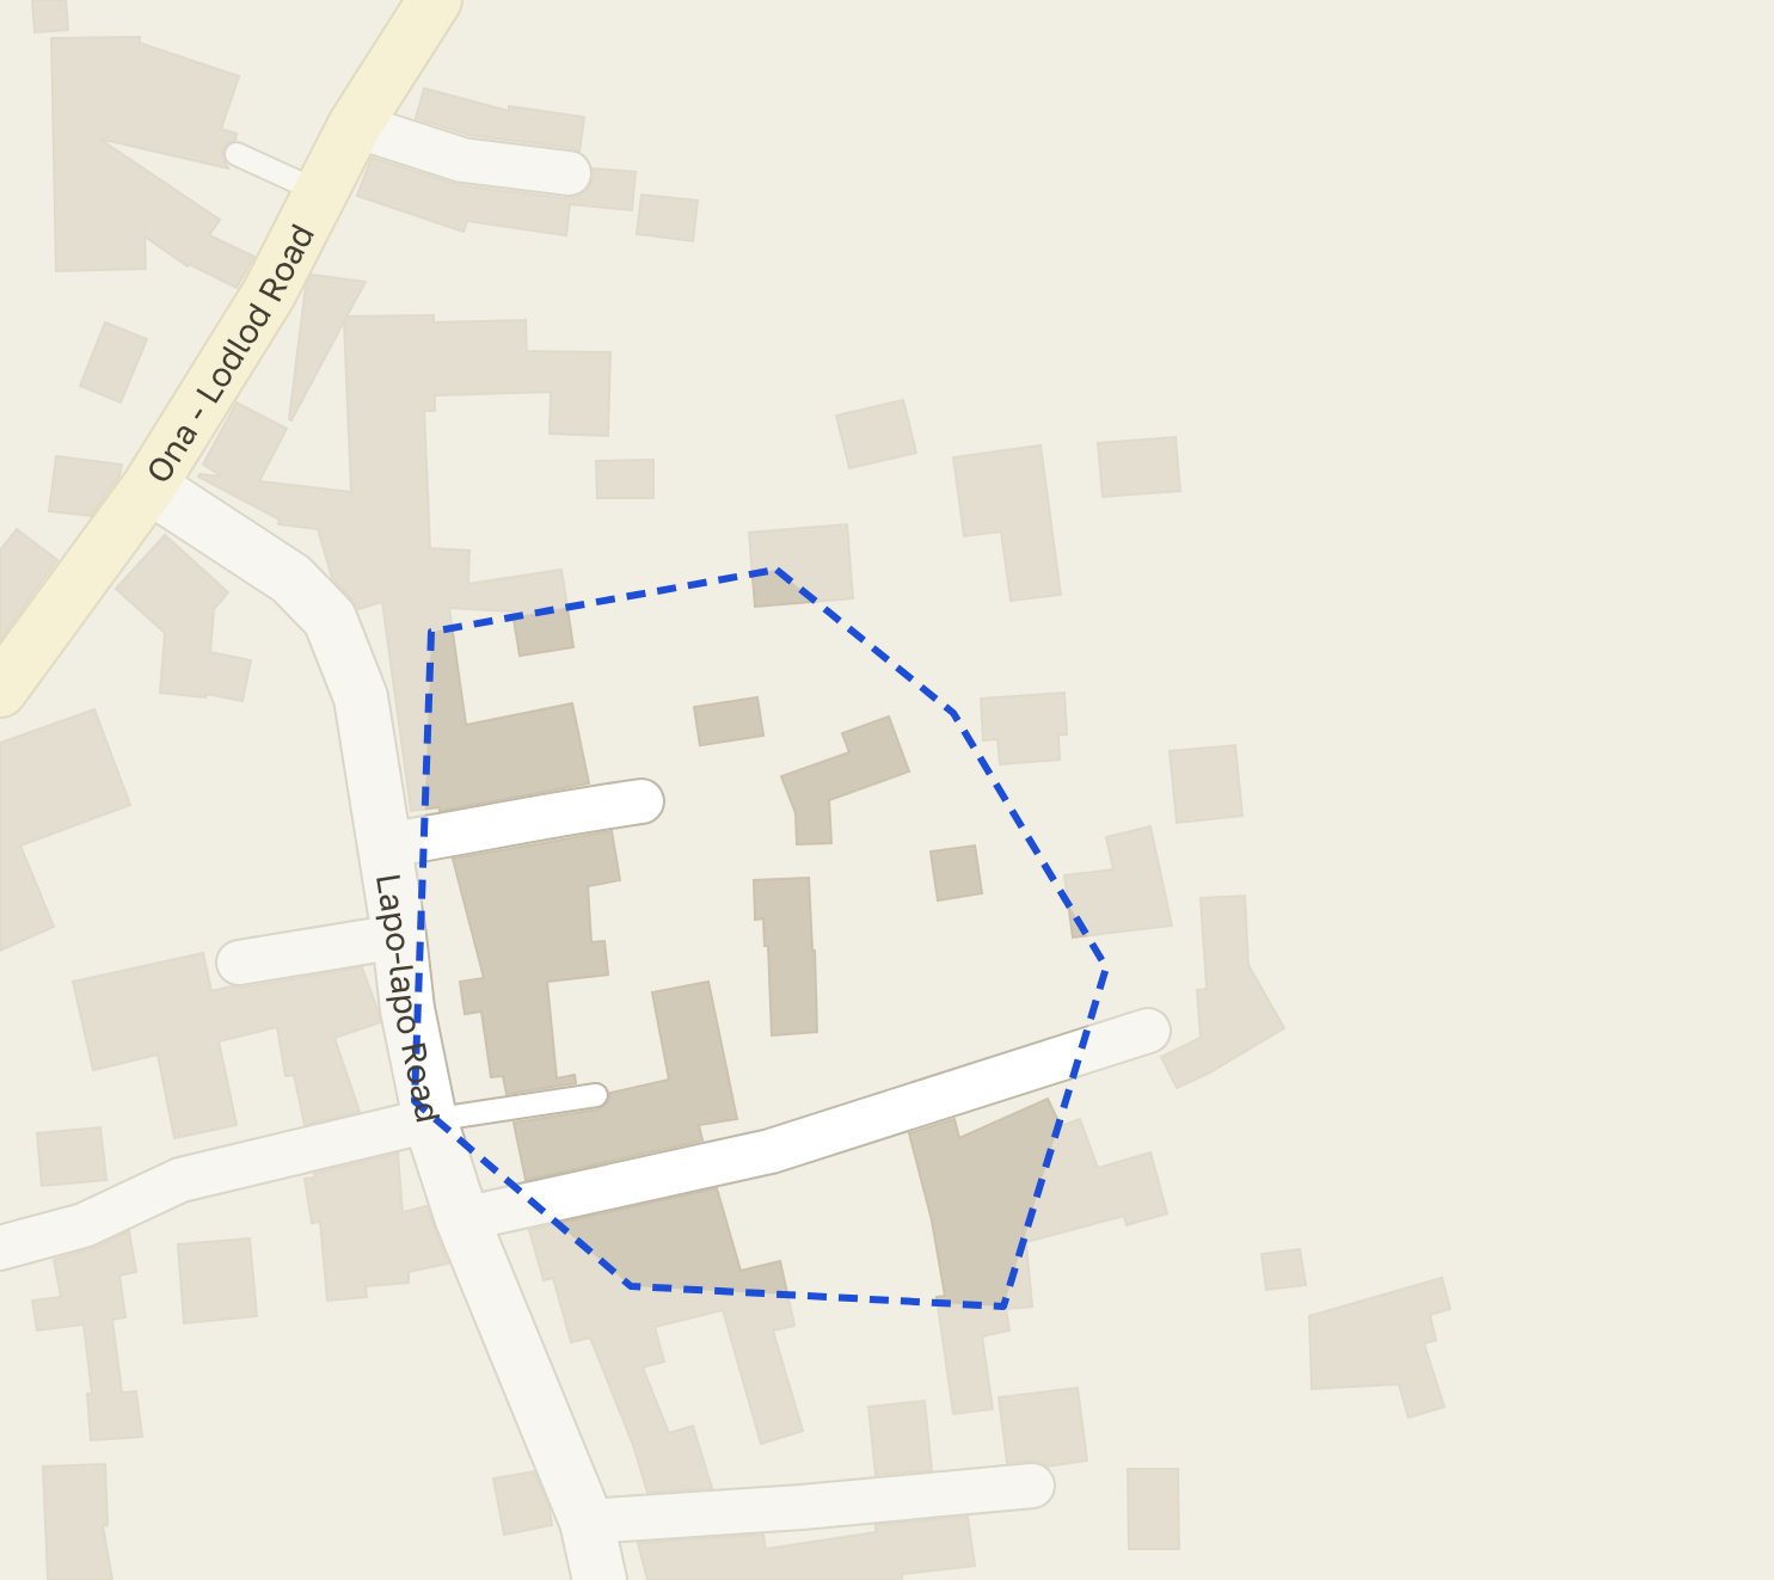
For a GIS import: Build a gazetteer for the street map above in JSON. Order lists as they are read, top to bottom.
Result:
{
  "streets": {
    "main road": ["Ona - Lodlod Road"],
    "street": ["Lapo-lapo Road"]
  },
  "crossings": [
    ["Ona - Lodlod Road", "Lapo-lapo Road"]
  ]
}
